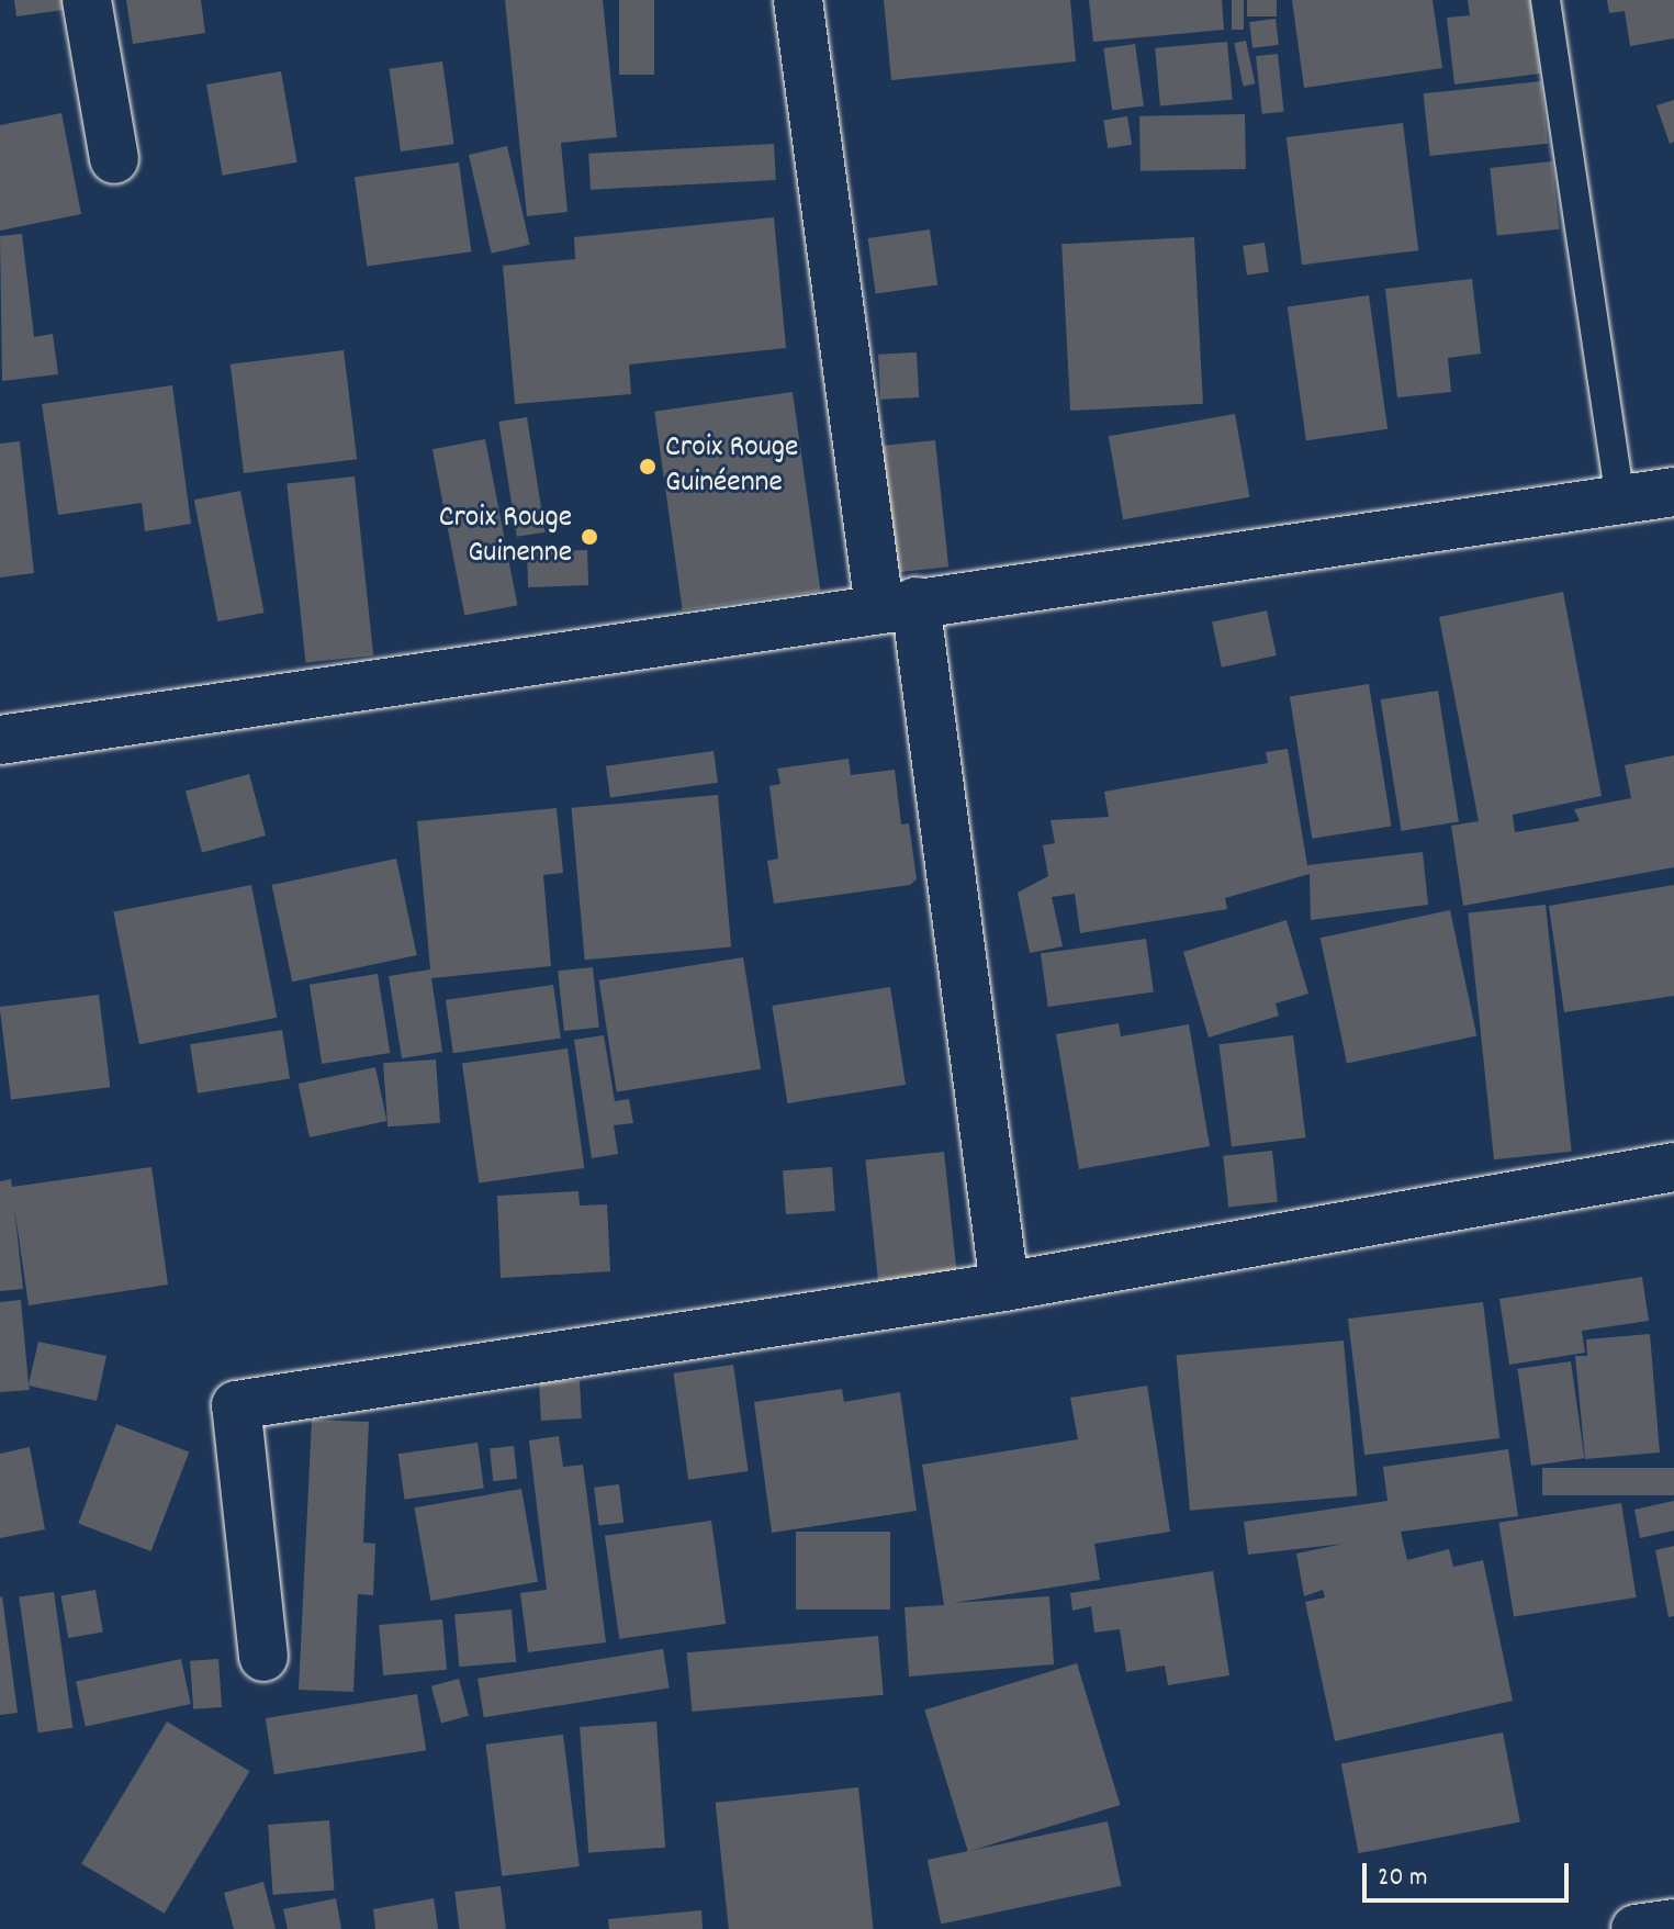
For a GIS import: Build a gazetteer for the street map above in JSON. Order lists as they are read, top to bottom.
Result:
{
  "places": ["Croix Rouge Guinéenne", "Croix Rouge Guinenne"],
  "scale_bar": "20 m"
}
